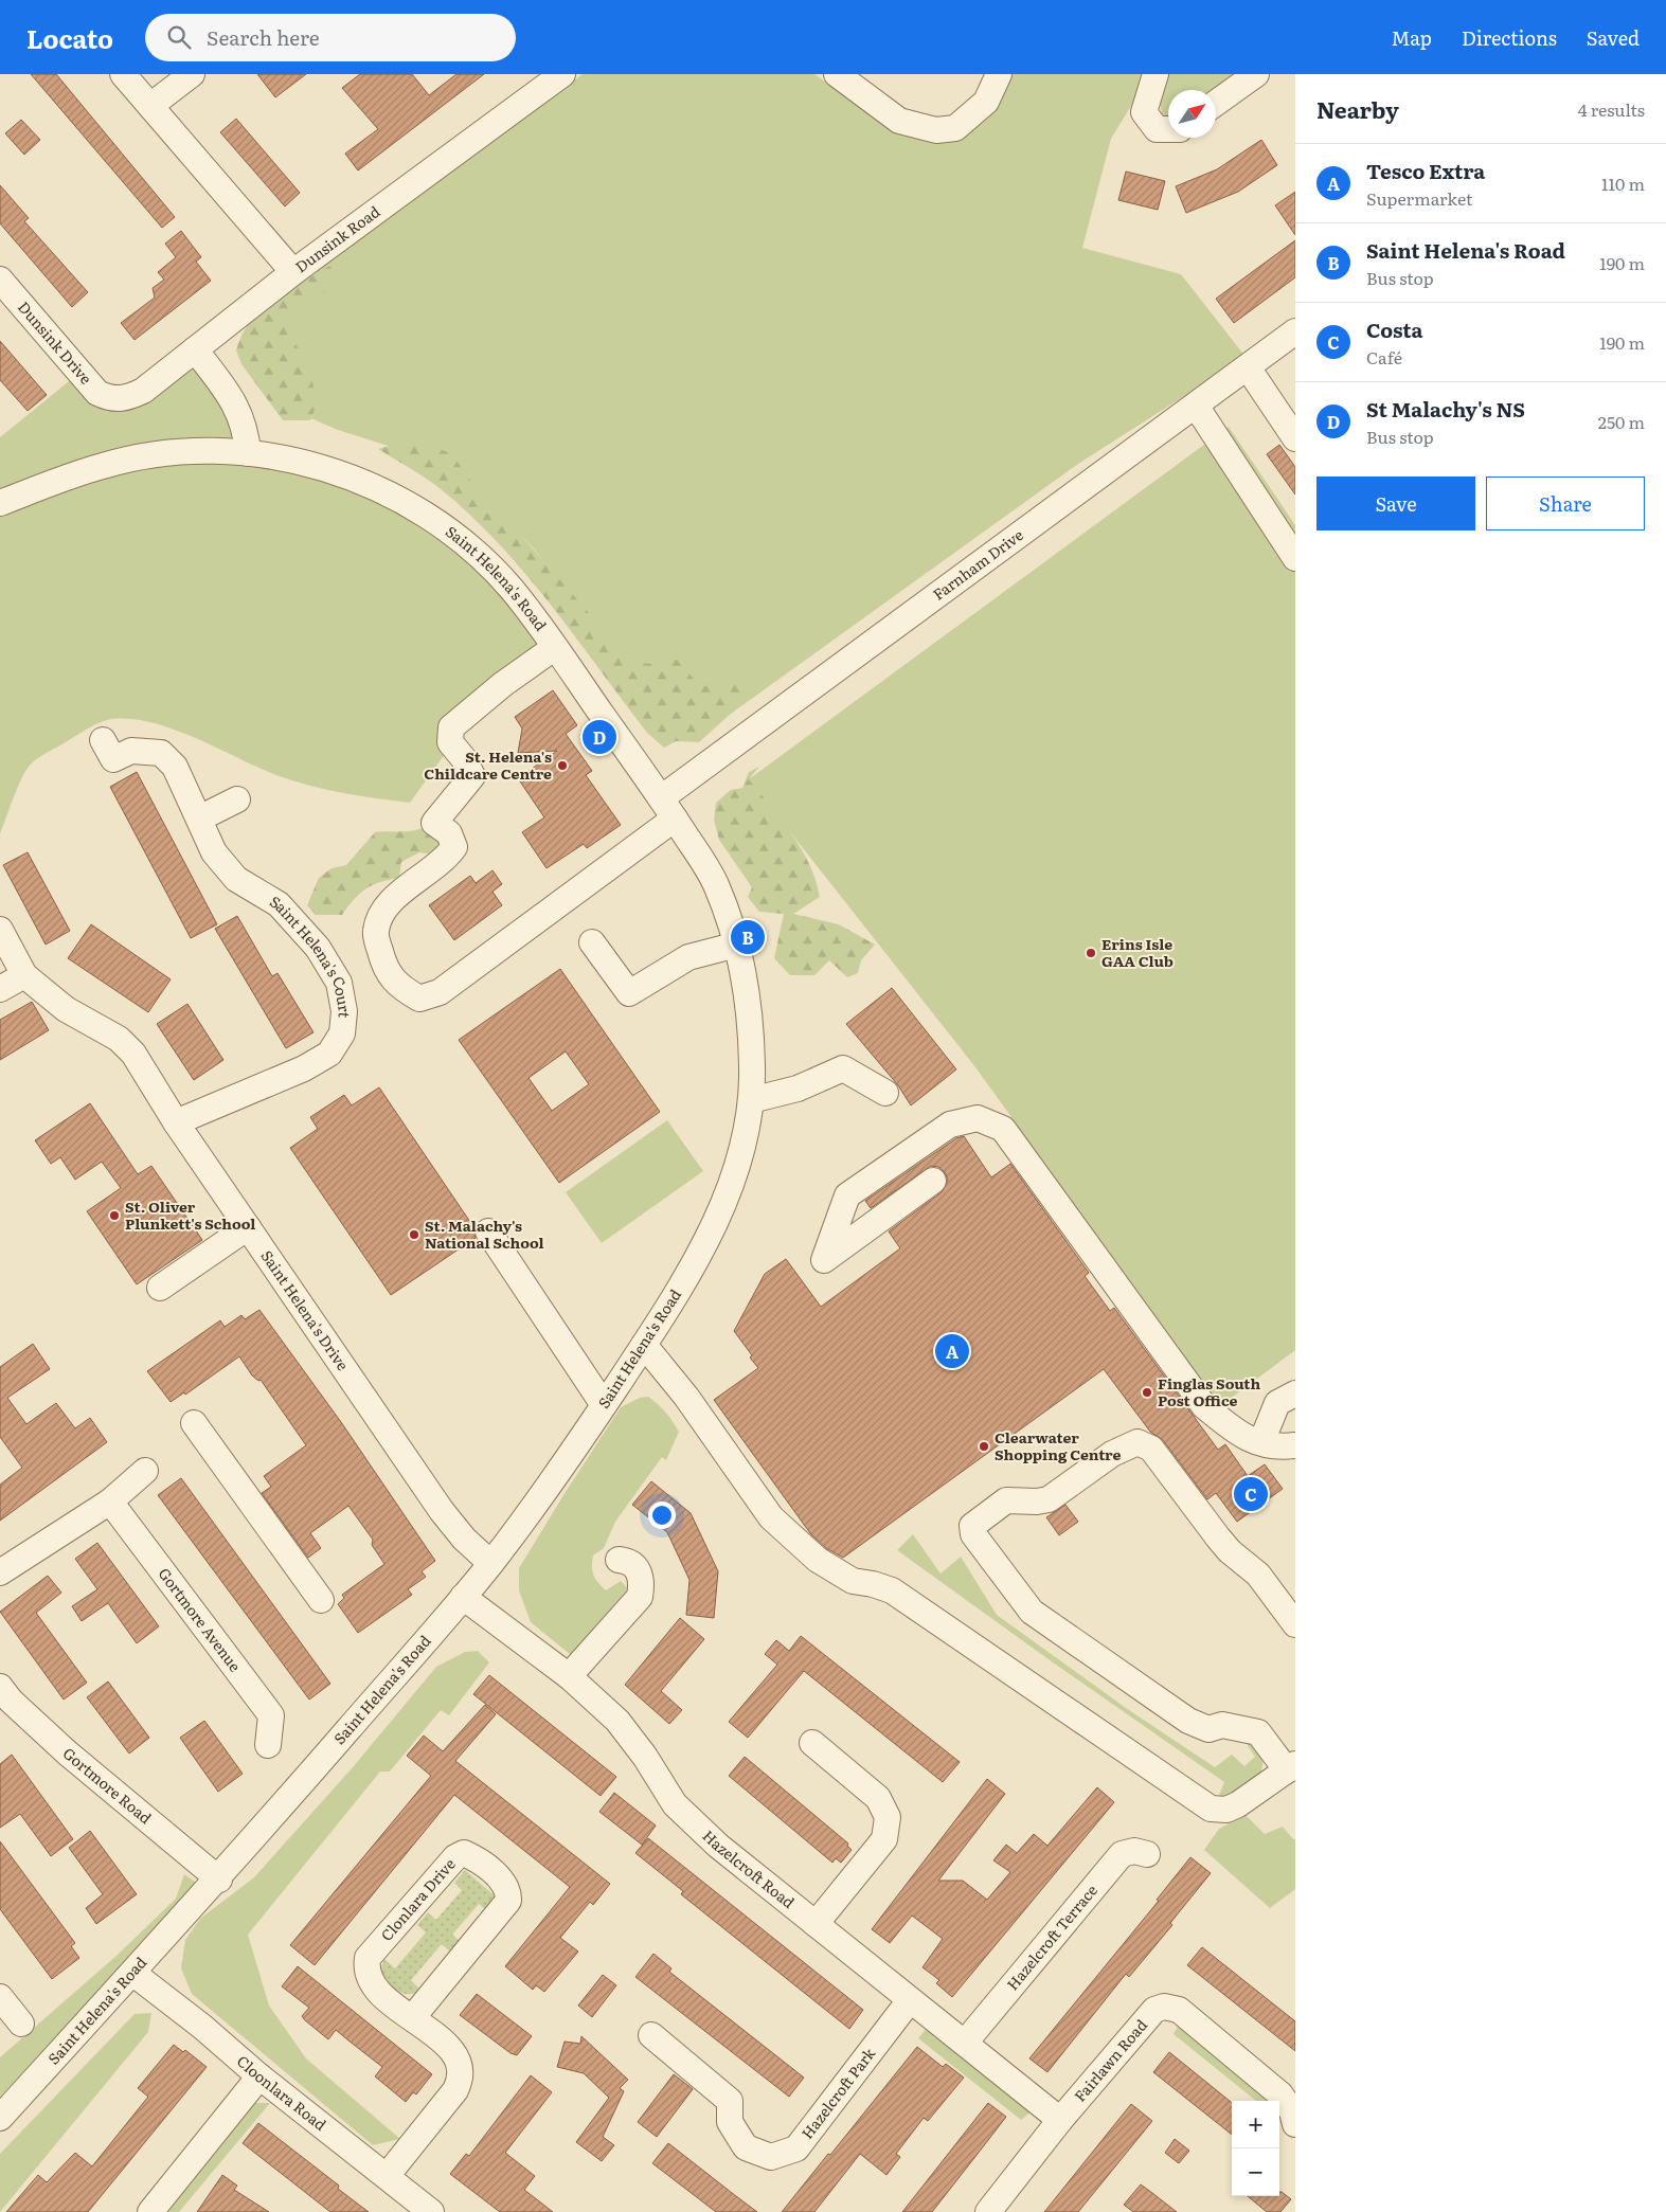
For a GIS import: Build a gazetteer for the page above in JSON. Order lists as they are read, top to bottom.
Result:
{
  "streets": {
    "street": [
      "Dunsink Road",
      "Dunsink Drive",
      "Farnham Drive",
      "Saint Helena's Road",
      "Saint Helena's Court",
      "Saint Helena's Drive",
      "Gortmore Avenue",
      "Gortmore Road",
      "Hazelcroft Road",
      "Clonlara Drive",
      "Hazelcroft Terrace",
      "Fairlawn Road",
      "Cloonlara Road",
      "Hazelcroft Park"
    ]
  },
  "crossings": [
    ["Dunsink Road", "Dunsink Drive"],
    ["Farnham Drive", "Saint Helena's Road"],
    ["Saint Helena's Road", "Saint Helena's Drive"],
    ["Saint Helena's Road", "Gortmore Road"],
    ["Saint Helena's Road", "Hazelcroft Road"],
    ["Saint Helena's Road", "Cloonlara Road"],
    ["Saint Helena's Court", "Saint Helena's Drive"],
    ["Hazelcroft Road", "Hazelcroft Terrace"],
    ["Hazelcroft Road", "Fairlawn Road"],
    ["Hazelcroft Road", "Hazelcroft Park"],
    ["Clonlara Drive", "Cloonlara Road"]
  ],
  "places": [
    "St. Helena's Childcare Centre",
    "Erins Isle GAA Club",
    "St. Oliver Plunkett's School",
    "St. Malachy's National School",
    "Finglas South Post Office",
    "Clearwater Shopping Centre"
  ],
  "north": "top right",
  "page": {
    "header": "Locato",
    "search": "Search here",
    "nav": ["Map", "Directions", "Saved"],
    "heading": ["Nearby", "4 results"],
    "list": [
      {
        "mark": "A",
        "name": "Tesco Extra",
        "note": "Supermarket",
        "value": "110 m"
      },
      {
        "mark": "B",
        "name": "Saint Helena's Road",
        "note": "Bus stop",
        "value": "190 m"
      },
      {
        "mark": "C",
        "name": "Costa",
        "note": "Café",
        "value": "190 m"
      },
      {
        "mark": "D",
        "name": "St Malachy's NS",
        "note": "Bus stop",
        "value": "250 m"
      }
    ],
    "buttons": ["Save", "Share"],
    "pins": [
      "D",
      "B",
      "A",
      "C"
    ],
    "map_buttons": ["+", "−"]
  }
}
